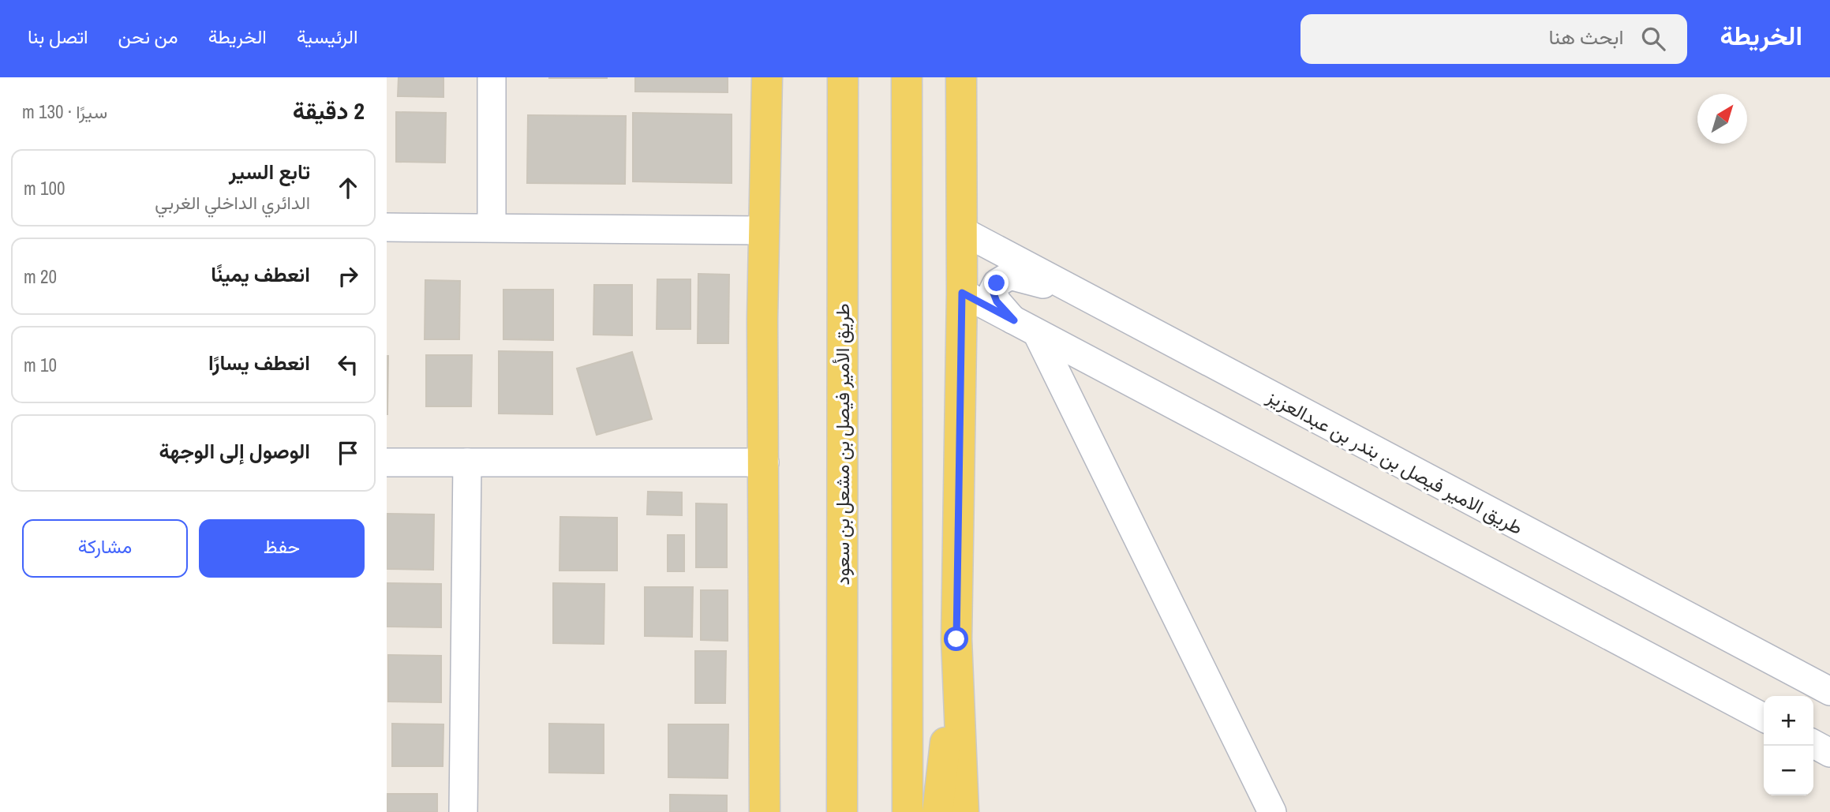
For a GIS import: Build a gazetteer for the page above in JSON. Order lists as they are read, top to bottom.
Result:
{
  "streets": {
    "main road": ["طريق الأمير فيصل بن مشعل بن سعود"],
    "street": ["طريق الامير فيصل بن بندر بن عبدالعزيز"]
  },
  "north": "top right",
  "page": {
    "header": "الخريطة",
    "search": "ابحث هنا",
    "nav": [
      "الرئيسية",
      "الخريطة",
      "من نحن",
      "اتصل بنا"
    ],
    "heading": ["2 دقيقة", "سيرًا · 130 m"],
    "list": [
      ["تابع السير", "الدائري الداخلي الغربي", "100 m"],
      ["انعطف يمينًا", "20 m"],
      ["انعطف يسارًا", "10 m"],
      "الوصول إلى الوجهة"
    ],
    "buttons": ["حفظ", "مشاركة"],
    "map_buttons": ["+", "−"]
  }
}
